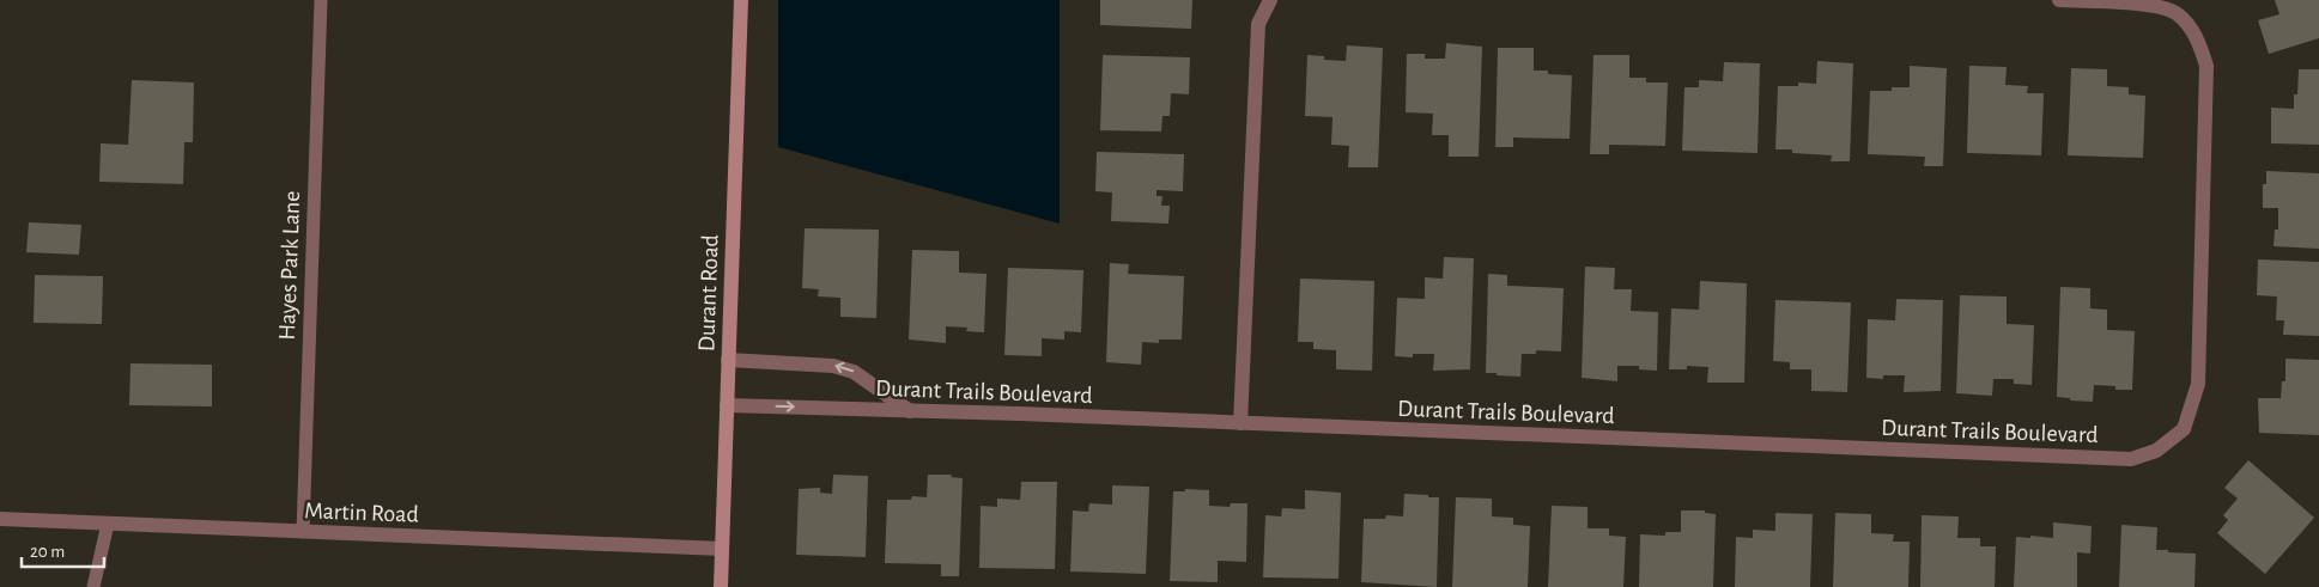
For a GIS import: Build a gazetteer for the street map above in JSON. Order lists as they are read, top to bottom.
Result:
{
  "streets": {
    "street": ["Durant Road", "Durant Trails Boulevard", "Martin Road"],
    "lane": ["Hayes Park Lane"]
  },
  "crossings": [
    ["Hayes Park Lane", "Martin Road"],
    ["Durant Road", "Durant Trails Boulevard"],
    ["Durant Road", "Martin Road"]
  ],
  "scale_bar": "20 m"
}
